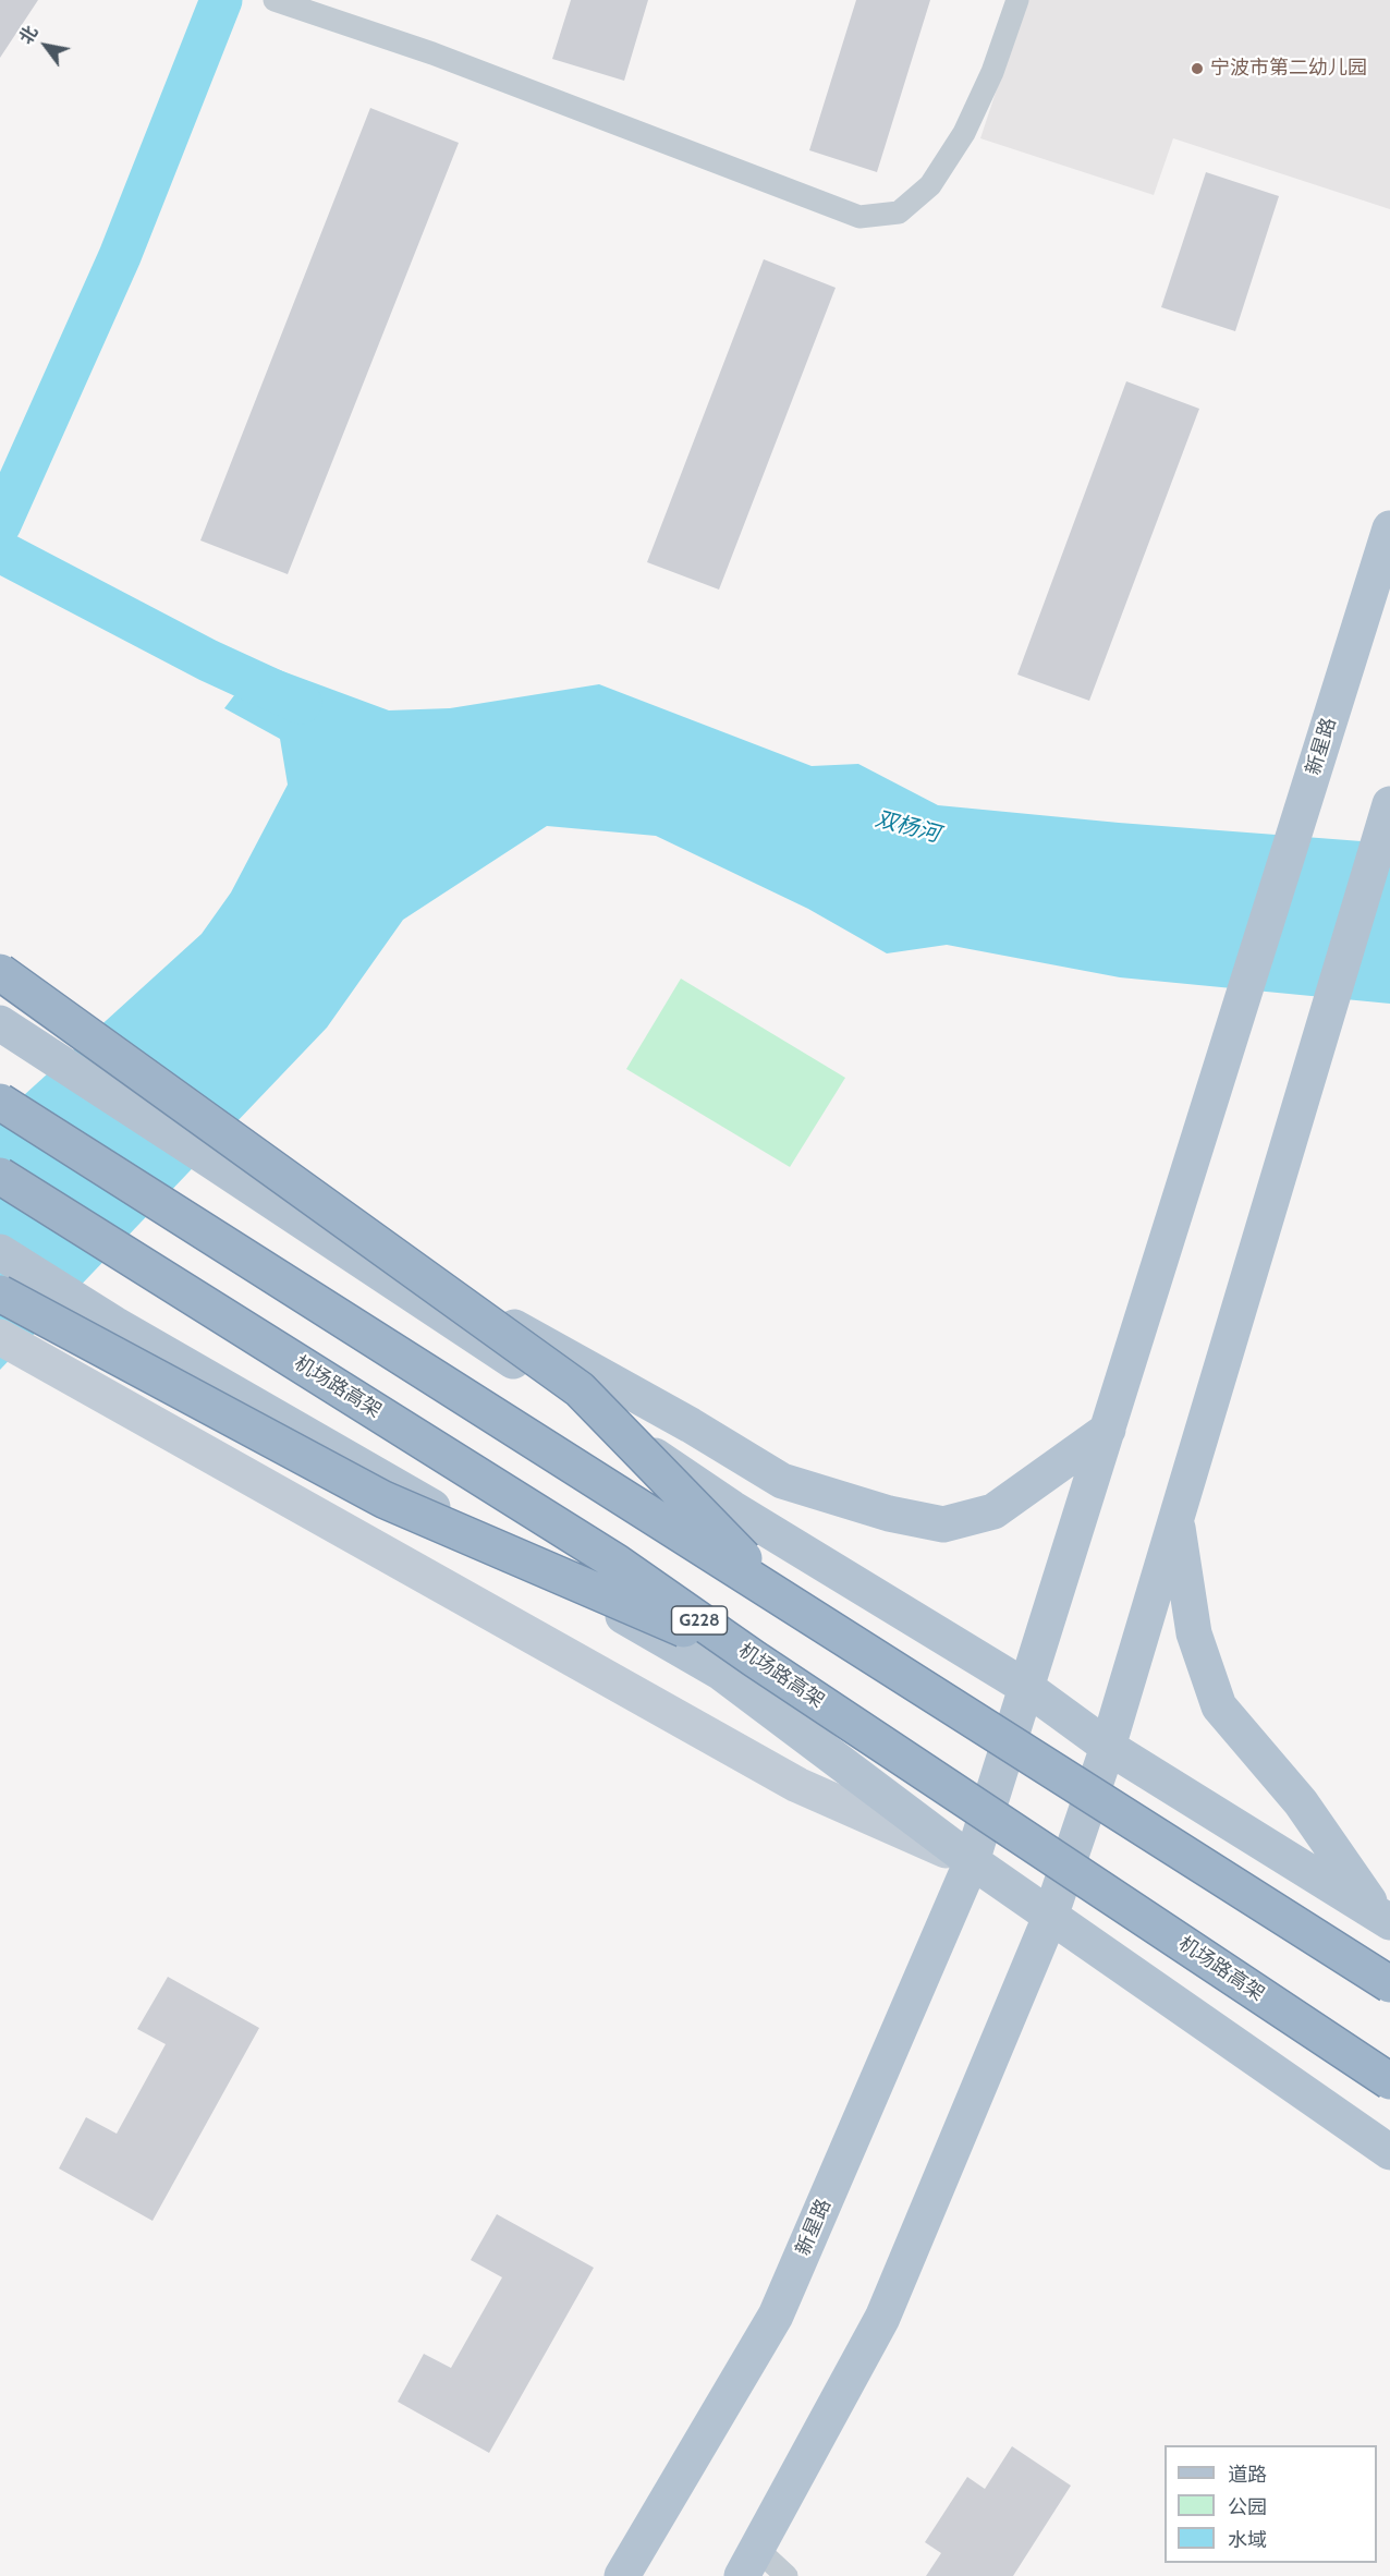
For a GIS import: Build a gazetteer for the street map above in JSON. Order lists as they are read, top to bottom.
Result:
{
  "streets": {
    "highway": ["机场路高架", "G228"],
    "main road": ["新星路"]
  },
  "water": ["双杨河"],
  "places": ["宁波市第二幼儿园"],
  "legend": ["道路", "公园", "水域"],
  "north": "top left"
}
